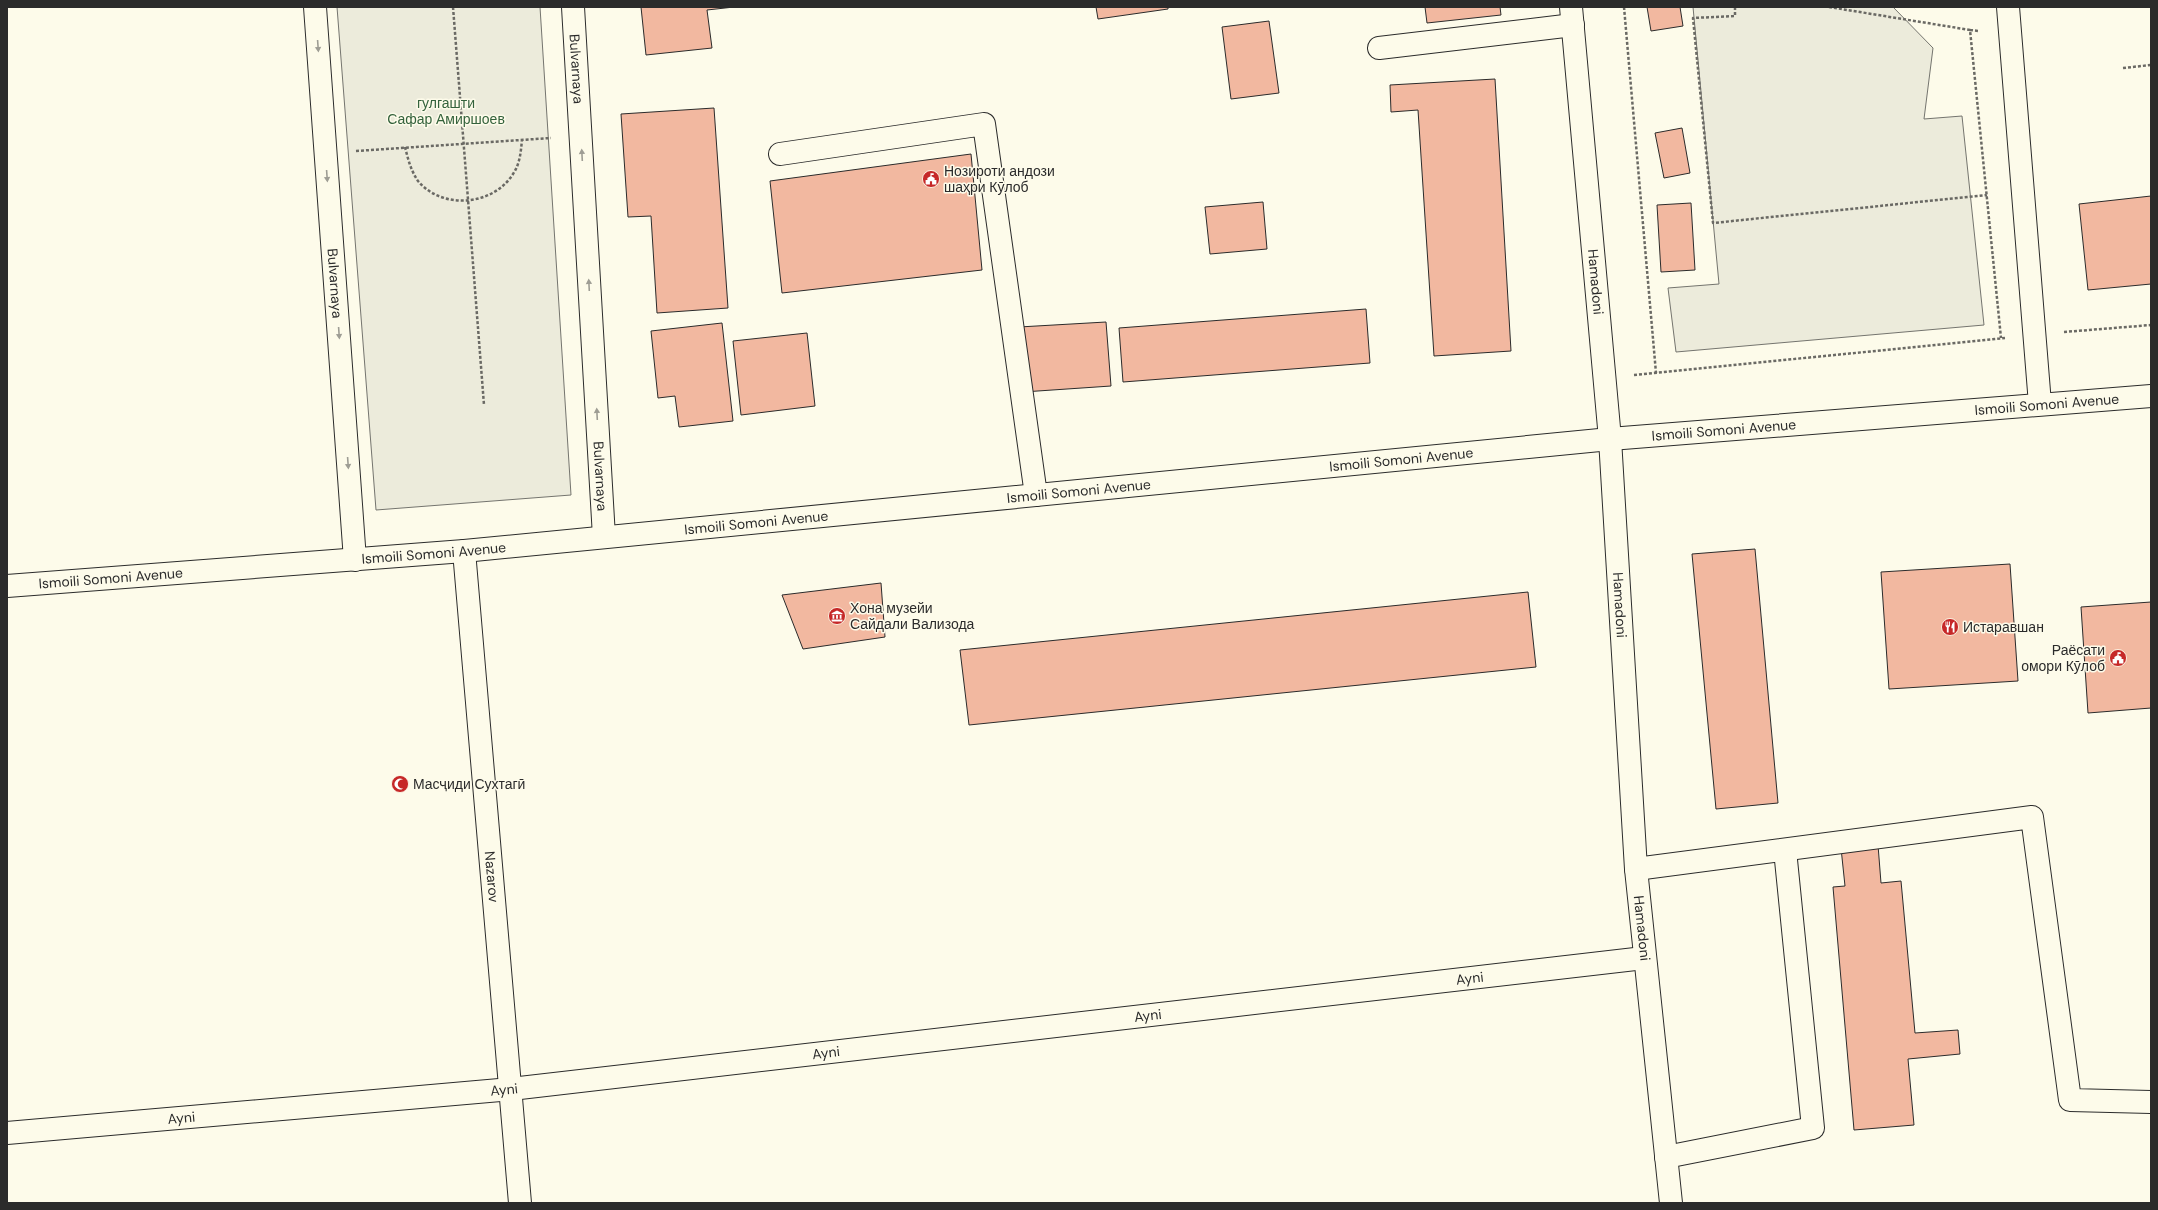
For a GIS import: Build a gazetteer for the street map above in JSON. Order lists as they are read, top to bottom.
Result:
{
  "streets": {
    "street": [
      "Bulvarnaya",
      "Hamadoni",
      "Ismoili Somoni Avenue",
      "Nazarov",
      "Ayni"
    ]
  },
  "crossings": [
    ["Bulvarnaya", "Ismoili Somoni Avenue"],
    ["Hamadoni", "Ismoili Somoni Avenue"],
    ["Hamadoni", "Ayni"],
    ["Ismoili Somoni Avenue", "Nazarov"],
    ["Nazarov", "Ayni"]
  ],
  "parks": ["гулгашти Сафар Амиршоев"],
  "places": {
    "public building": ["Нозироти андози шаҳри Кӯлоб", "Раёсати омори Кӯлоб"],
    "museum": ["Хона музейи Сайдали Вализода"],
    "restaurant": ["Истаравшан"],
    "mosque": ["Масҷиди Сухтагӣ"]
  }
}
